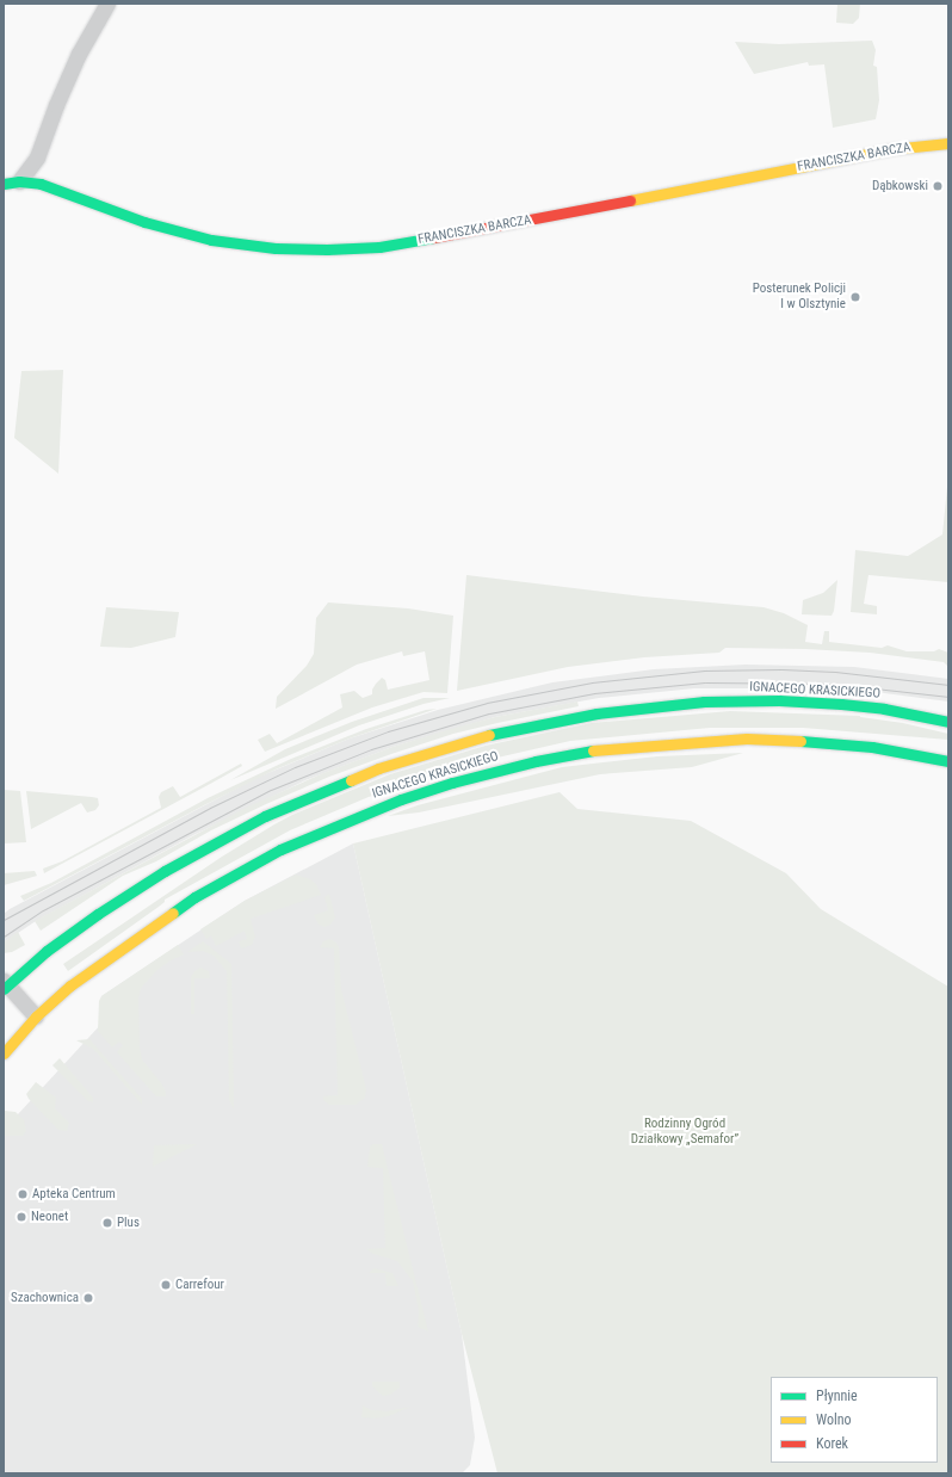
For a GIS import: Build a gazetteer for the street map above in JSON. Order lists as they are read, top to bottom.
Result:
{
  "streets": {
    "main road": ["FRANCISZKA BARCZA", "IGNACEGO KRASICKIEGO"]
  },
  "parks": ["Rodzinny Ogród Działkowy „Semafor”"],
  "places": [
    "Dąbkowski",
    "Posterunek Policji I w Olsztynie",
    "Apteka Centrum",
    "Neonet",
    "Plus",
    "Carrefour",
    "Szachownica"
  ],
  "legend": ["Płynnie", "Wolno", "Korek"]
}
